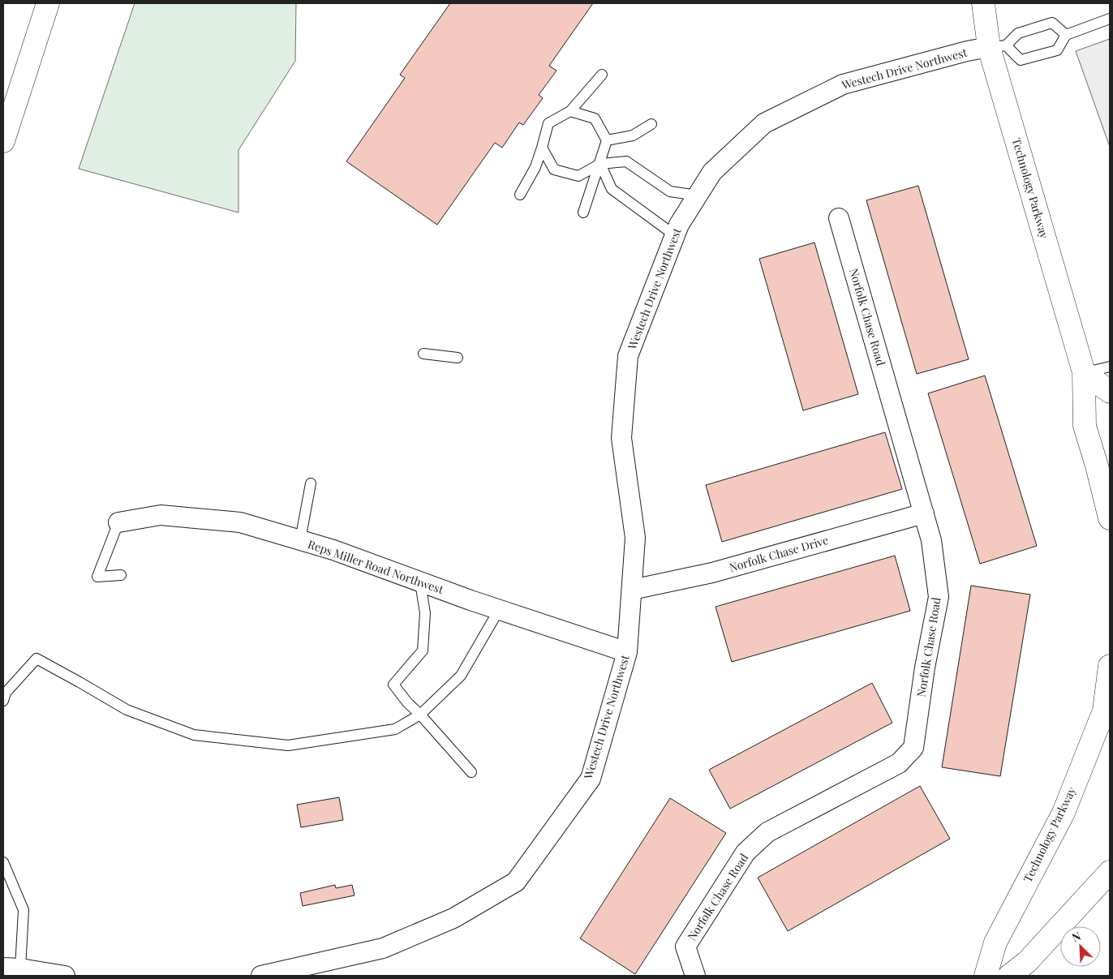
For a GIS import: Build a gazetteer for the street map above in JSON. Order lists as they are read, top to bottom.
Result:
{
  "streets": {
    "main road": ["Technology Parkway"],
    "street": [
      "Westech Drive Northwest",
      "Norfolk Chase Road",
      "Norfolk Chase Drive",
      "Reps Miller Road Northwest"
    ]
  },
  "crossings": [
    ["Westech Drive Northwest", "Technology Parkway"],
    ["Westech Drive Northwest", "Norfolk Chase Drive"],
    ["Westech Drive Northwest", "Reps Miller Road Northwest"],
    ["Norfolk Chase Road", "Norfolk Chase Drive"]
  ],
  "north": "top left"
}
